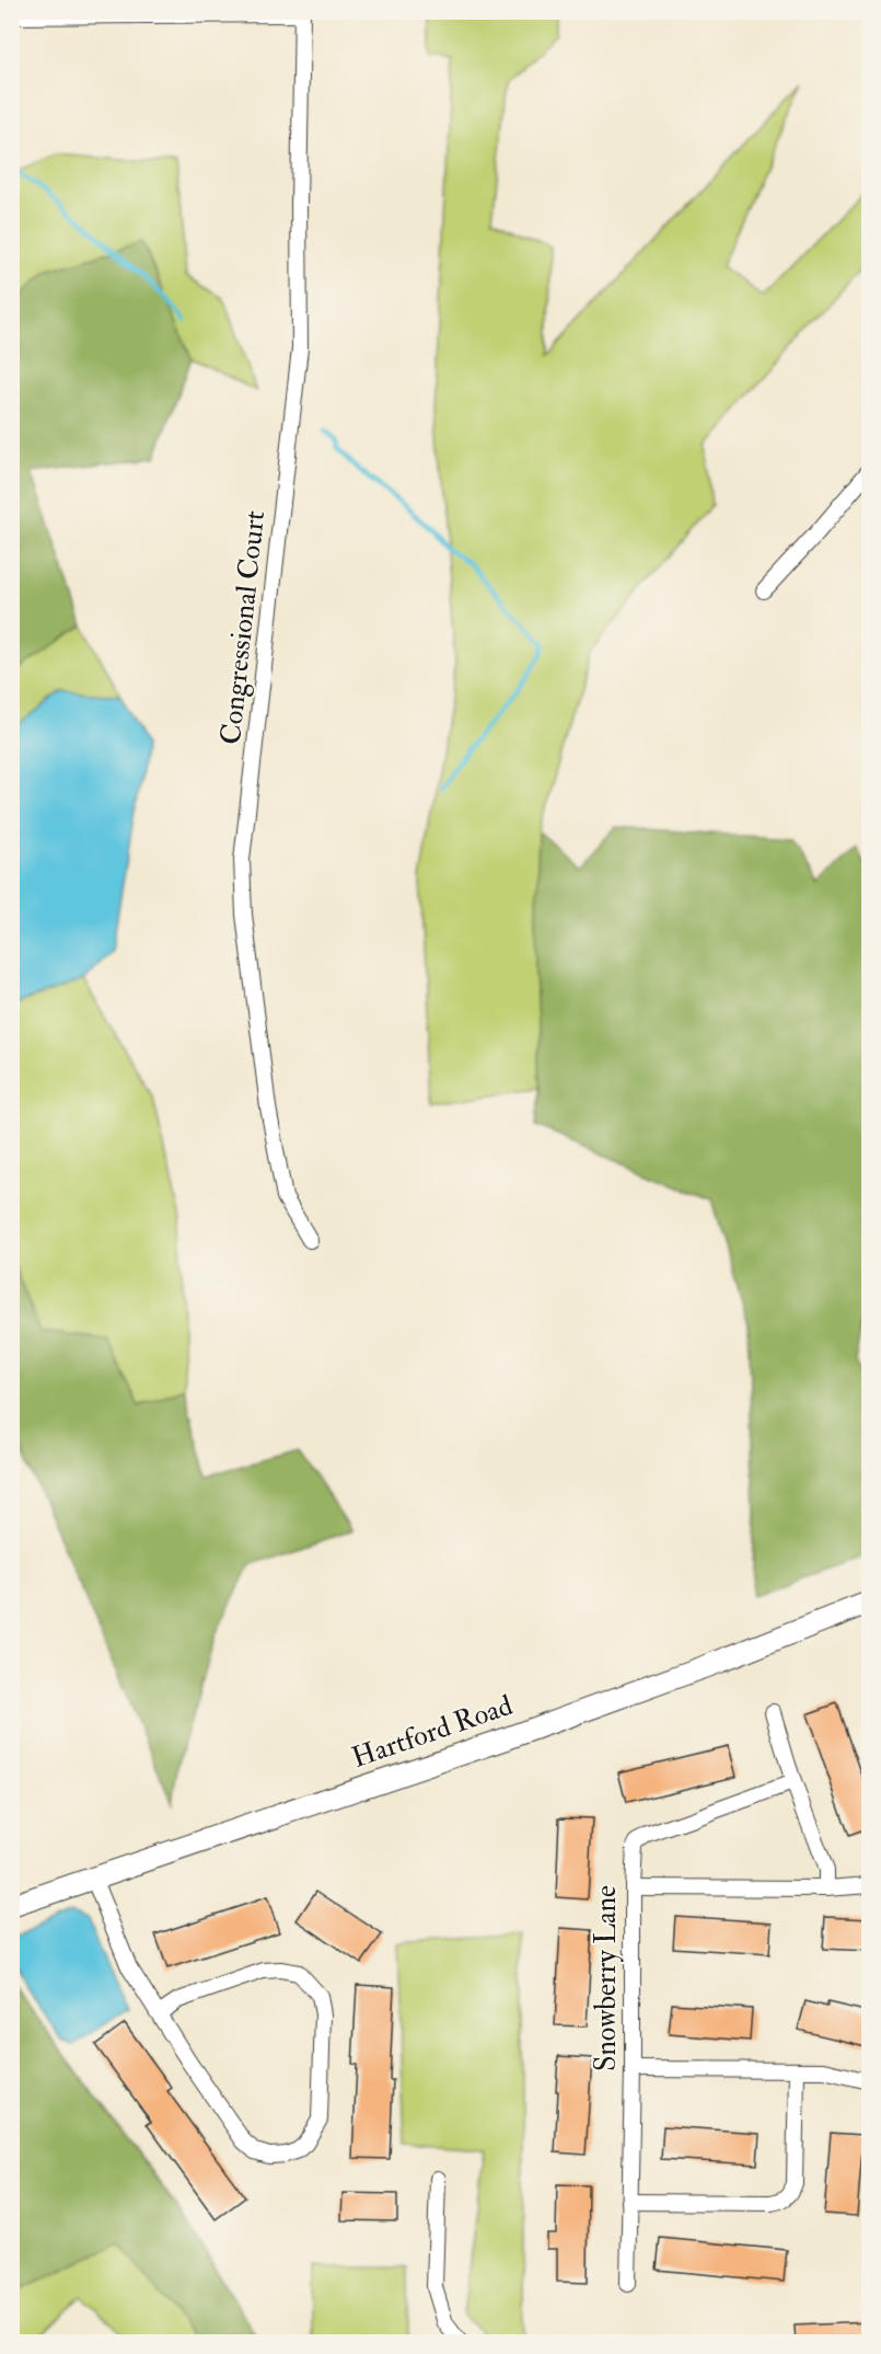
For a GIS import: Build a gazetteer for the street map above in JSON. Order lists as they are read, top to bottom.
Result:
{
  "streets": {
    "main road": ["Hartford Road"],
    "street": ["Congressional Court", "Snowberry Lane"]
  }
}
